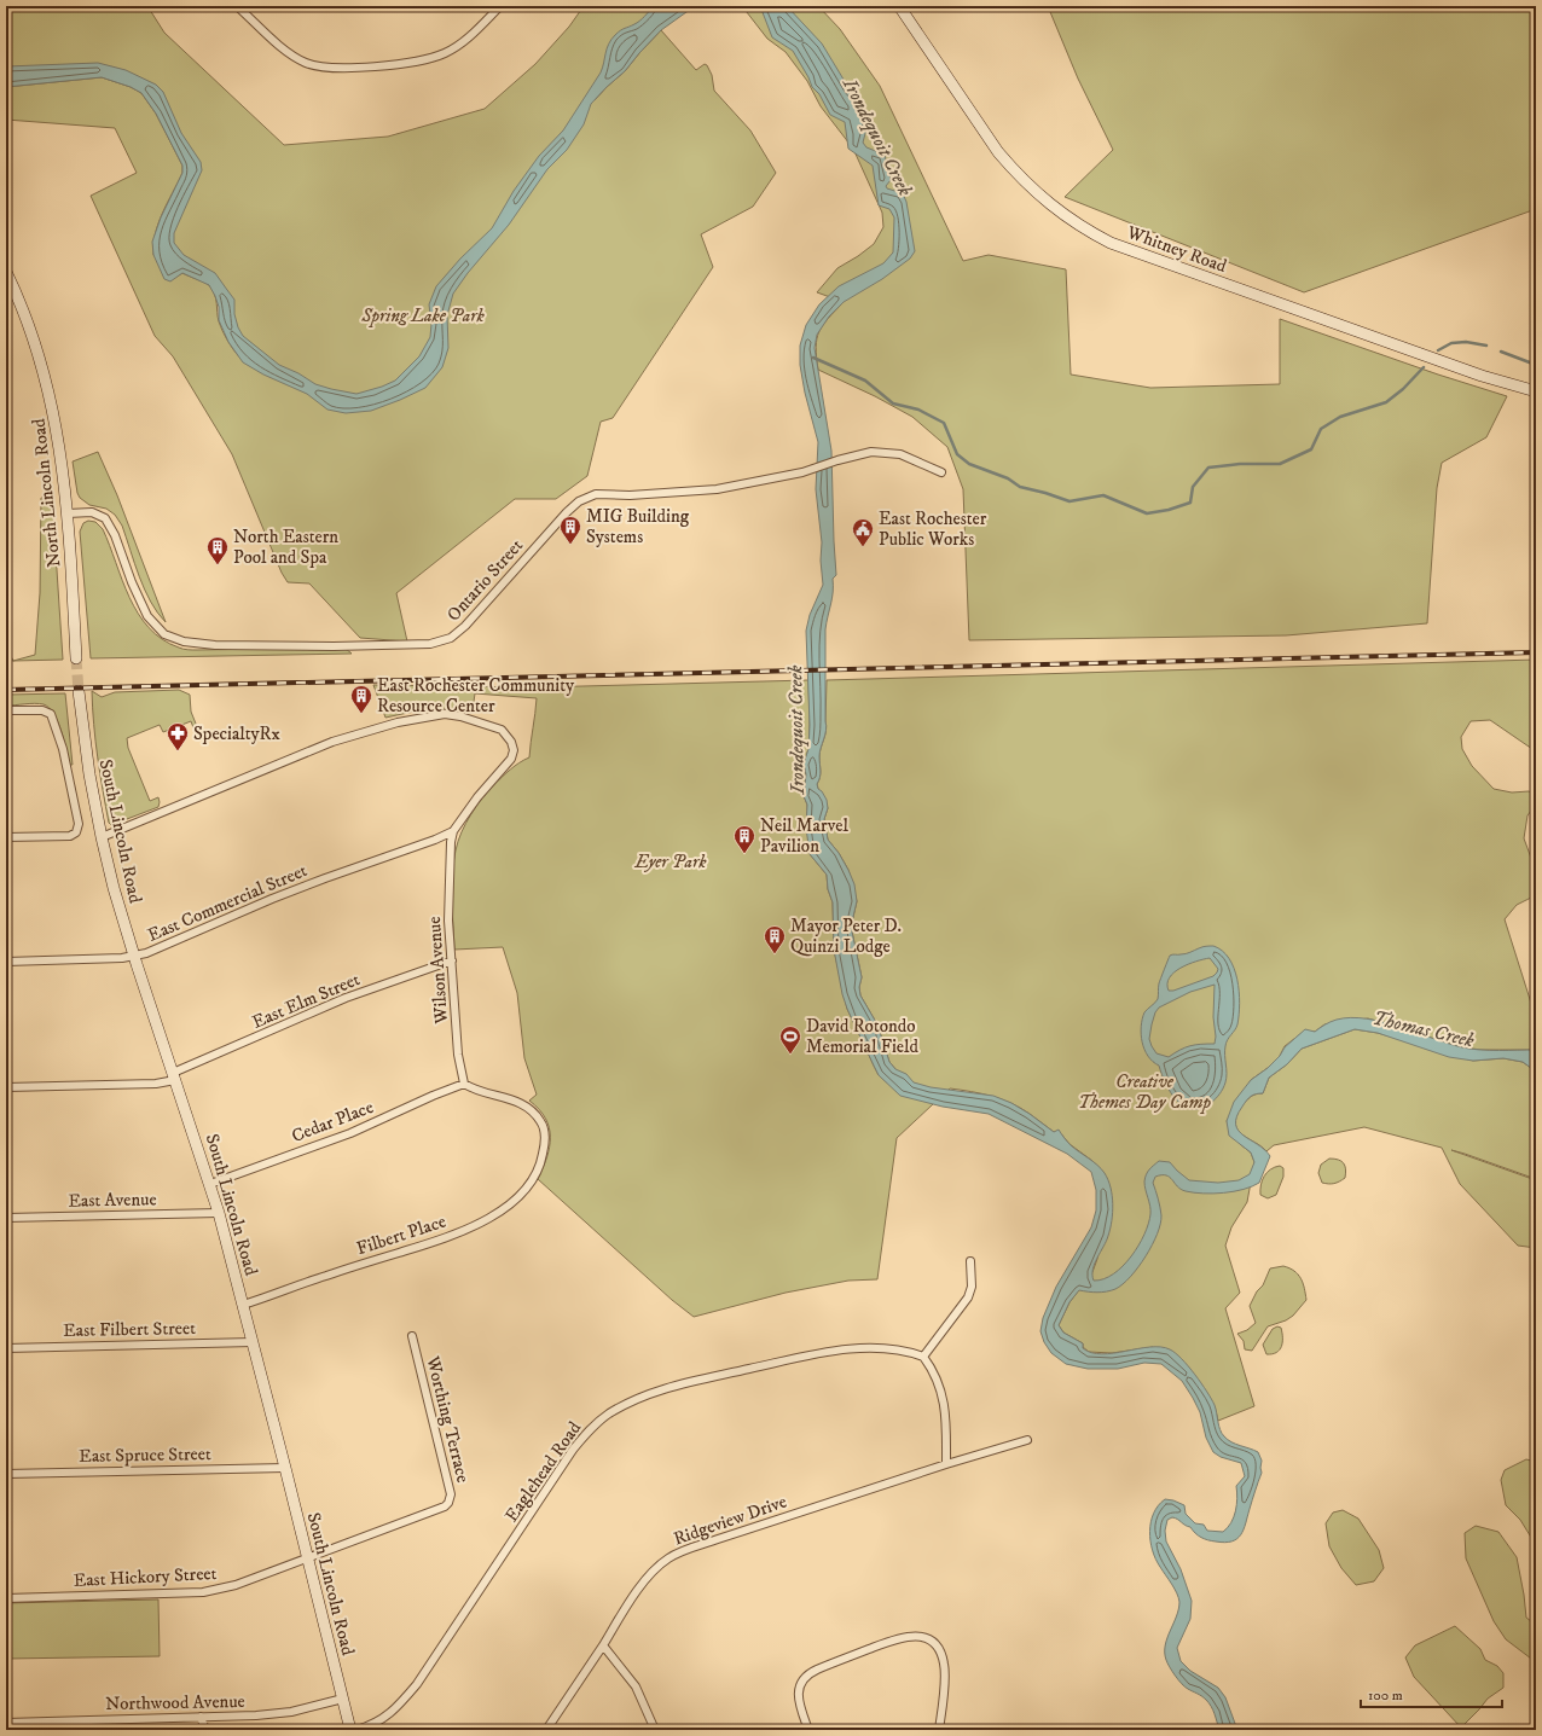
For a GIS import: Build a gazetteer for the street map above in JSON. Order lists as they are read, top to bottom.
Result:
{
  "streets": {
    "street": [
      "Whitney Road",
      "North Lincoln Road",
      "Ontario Street",
      "South Lincoln Road",
      "East Commercial Street",
      "Wilson Avenue",
      "East Elm Street",
      "Cedar Place",
      "East Avenue",
      "Filbert Place",
      "East Filbert Street",
      "Worthing Terrace",
      "East Spruce Street",
      "Eaglehead Road",
      "Ridgeview Drive",
      "East Hickory Street",
      "Northwood Avenue"
    ]
  },
  "crossings": [
    ["North Lincoln Road", "Ontario Street"],
    ["South Lincoln Road", "East Commercial Street"],
    ["South Lincoln Road", "Wilson Avenue"],
    ["South Lincoln Road", "East Elm Street"],
    ["South Lincoln Road", "Cedar Place"],
    ["South Lincoln Road", "East Avenue"],
    ["South Lincoln Road", "Filbert Place"],
    ["South Lincoln Road", "East Filbert Street"],
    ["South Lincoln Road", "Worthing Terrace"],
    ["South Lincoln Road", "East Spruce Street"],
    ["South Lincoln Road", "East Hickory Street"],
    ["South Lincoln Road", "Northwood Avenue"],
    ["East Commercial Street", "Wilson Avenue"],
    ["Wilson Avenue", "East Elm Street"],
    ["Wilson Avenue", "Cedar Place"],
    ["Wilson Avenue", "Filbert Place"],
    ["Cedar Place", "Filbert Place"],
    ["Worthing Terrace", "East Hickory Street"]
  ],
  "water": ["Irondequoit Creek", "Thomas Creek"],
  "parks": ["Spring Lake Park", "Eyer Park", "Creative Themes Day Camp"],
  "places": {
    "building": [
      "MIG Building Systems",
      "North Eastern Pool and Spa",
      "East Rochester Community Resource Center",
      "Neil Marvel Pavilion",
      "Mayor Peter D. Quinzi Lodge"
    ],
    "public building": ["East Rochester Public Works"],
    "pharmacy": ["SpecialtyRx"],
    "sports": ["David Rotondo Memorial Field"]
  },
  "scale_bar": "100 m"
}
